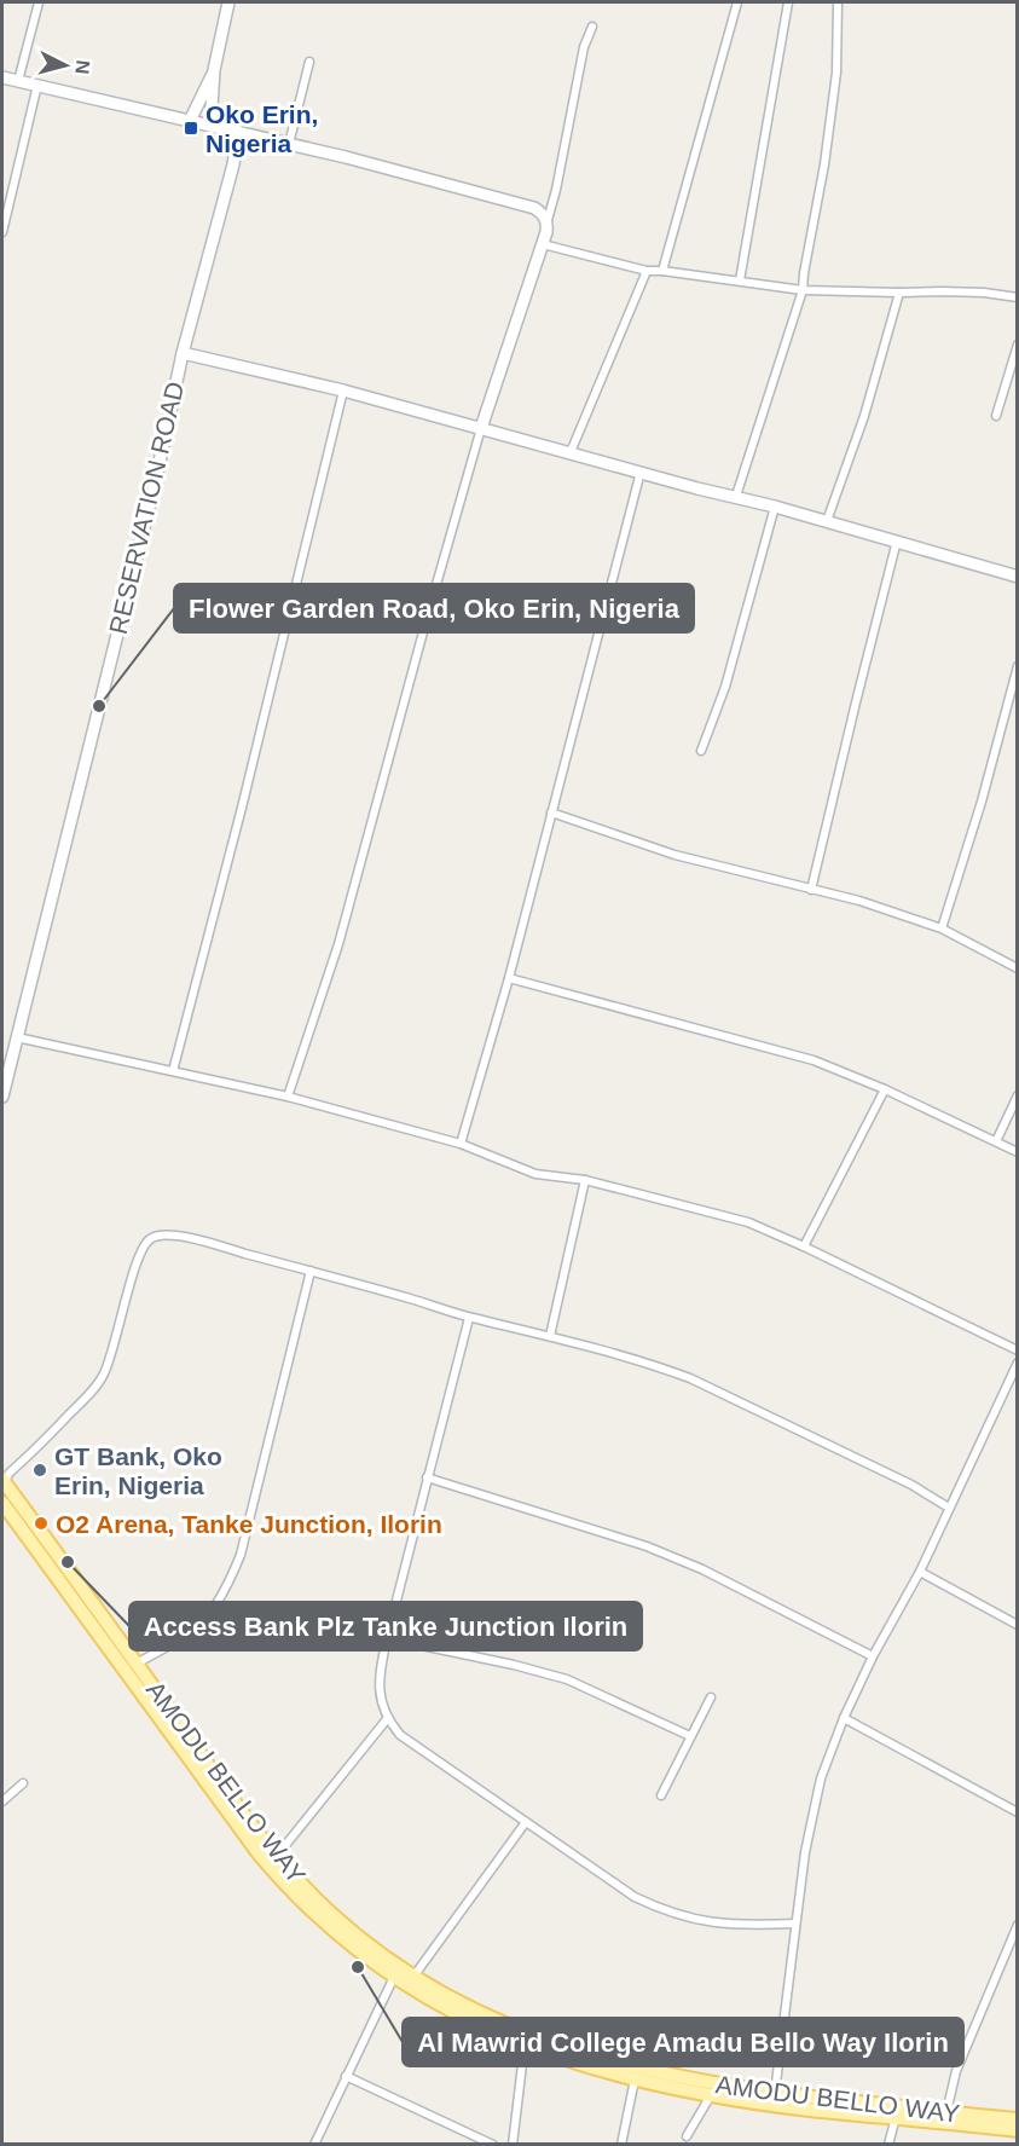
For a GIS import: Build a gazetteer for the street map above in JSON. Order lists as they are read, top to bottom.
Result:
{
  "streets": {
    "main road": ["AMODU BELLO WAY"],
    "street": ["RESERVATION ROAD"]
  },
  "places": {
    "transit": ["Oko Erin, Nigeria"],
    "other": [
      "Flower Garden Road, Oko Erin, Nigeria",
      "GT Bank, Oko Erin, Nigeria",
      "O2 Arena, Tanke Junction, Ilorin",
      "Access Bank Plz Tanke Junction Ilorin",
      "Al Mawrid College Amadu Bello Way Ilorin"
    ]
  },
  "north": "right"
}
